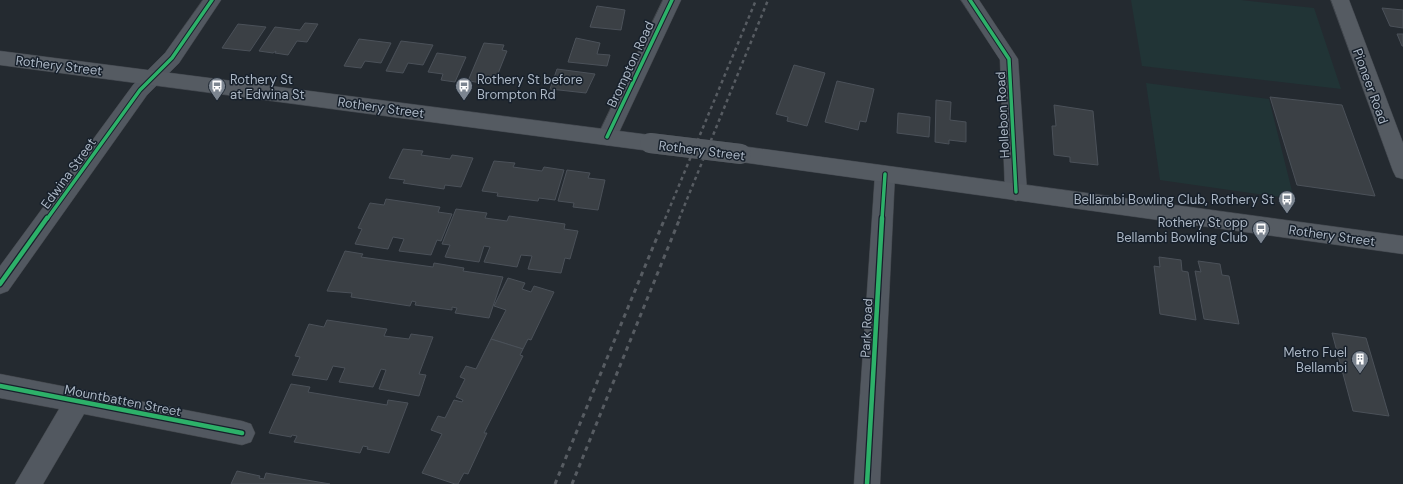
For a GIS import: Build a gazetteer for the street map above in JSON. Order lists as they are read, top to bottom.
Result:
{
  "streets": {
    "main road": ["Rothery Street", "Pioneer Road"],
    "street": [
      "Brompton Road",
      "Hollebon Road",
      "Edwina Street",
      "Park Road",
      "Mountbatten Street"
    ]
  },
  "crossings": [
    ["Brompton Road", "Rothery Street"],
    ["Rothery Street", "Hollebon Road"],
    ["Rothery Street", "Edwina Street"],
    ["Rothery Street", "Park Road"]
  ],
  "places": {
    "bus stop": [
      "Rothery St at Edwina St",
      "Rothery St before Brompton Rd",
      "Bellambi Bowling Club, Rothery St",
      "Rothery St opp Bellambi Bowling Club"
    ],
    "building": ["Metro Fuel Bellambi"]
  }
}
